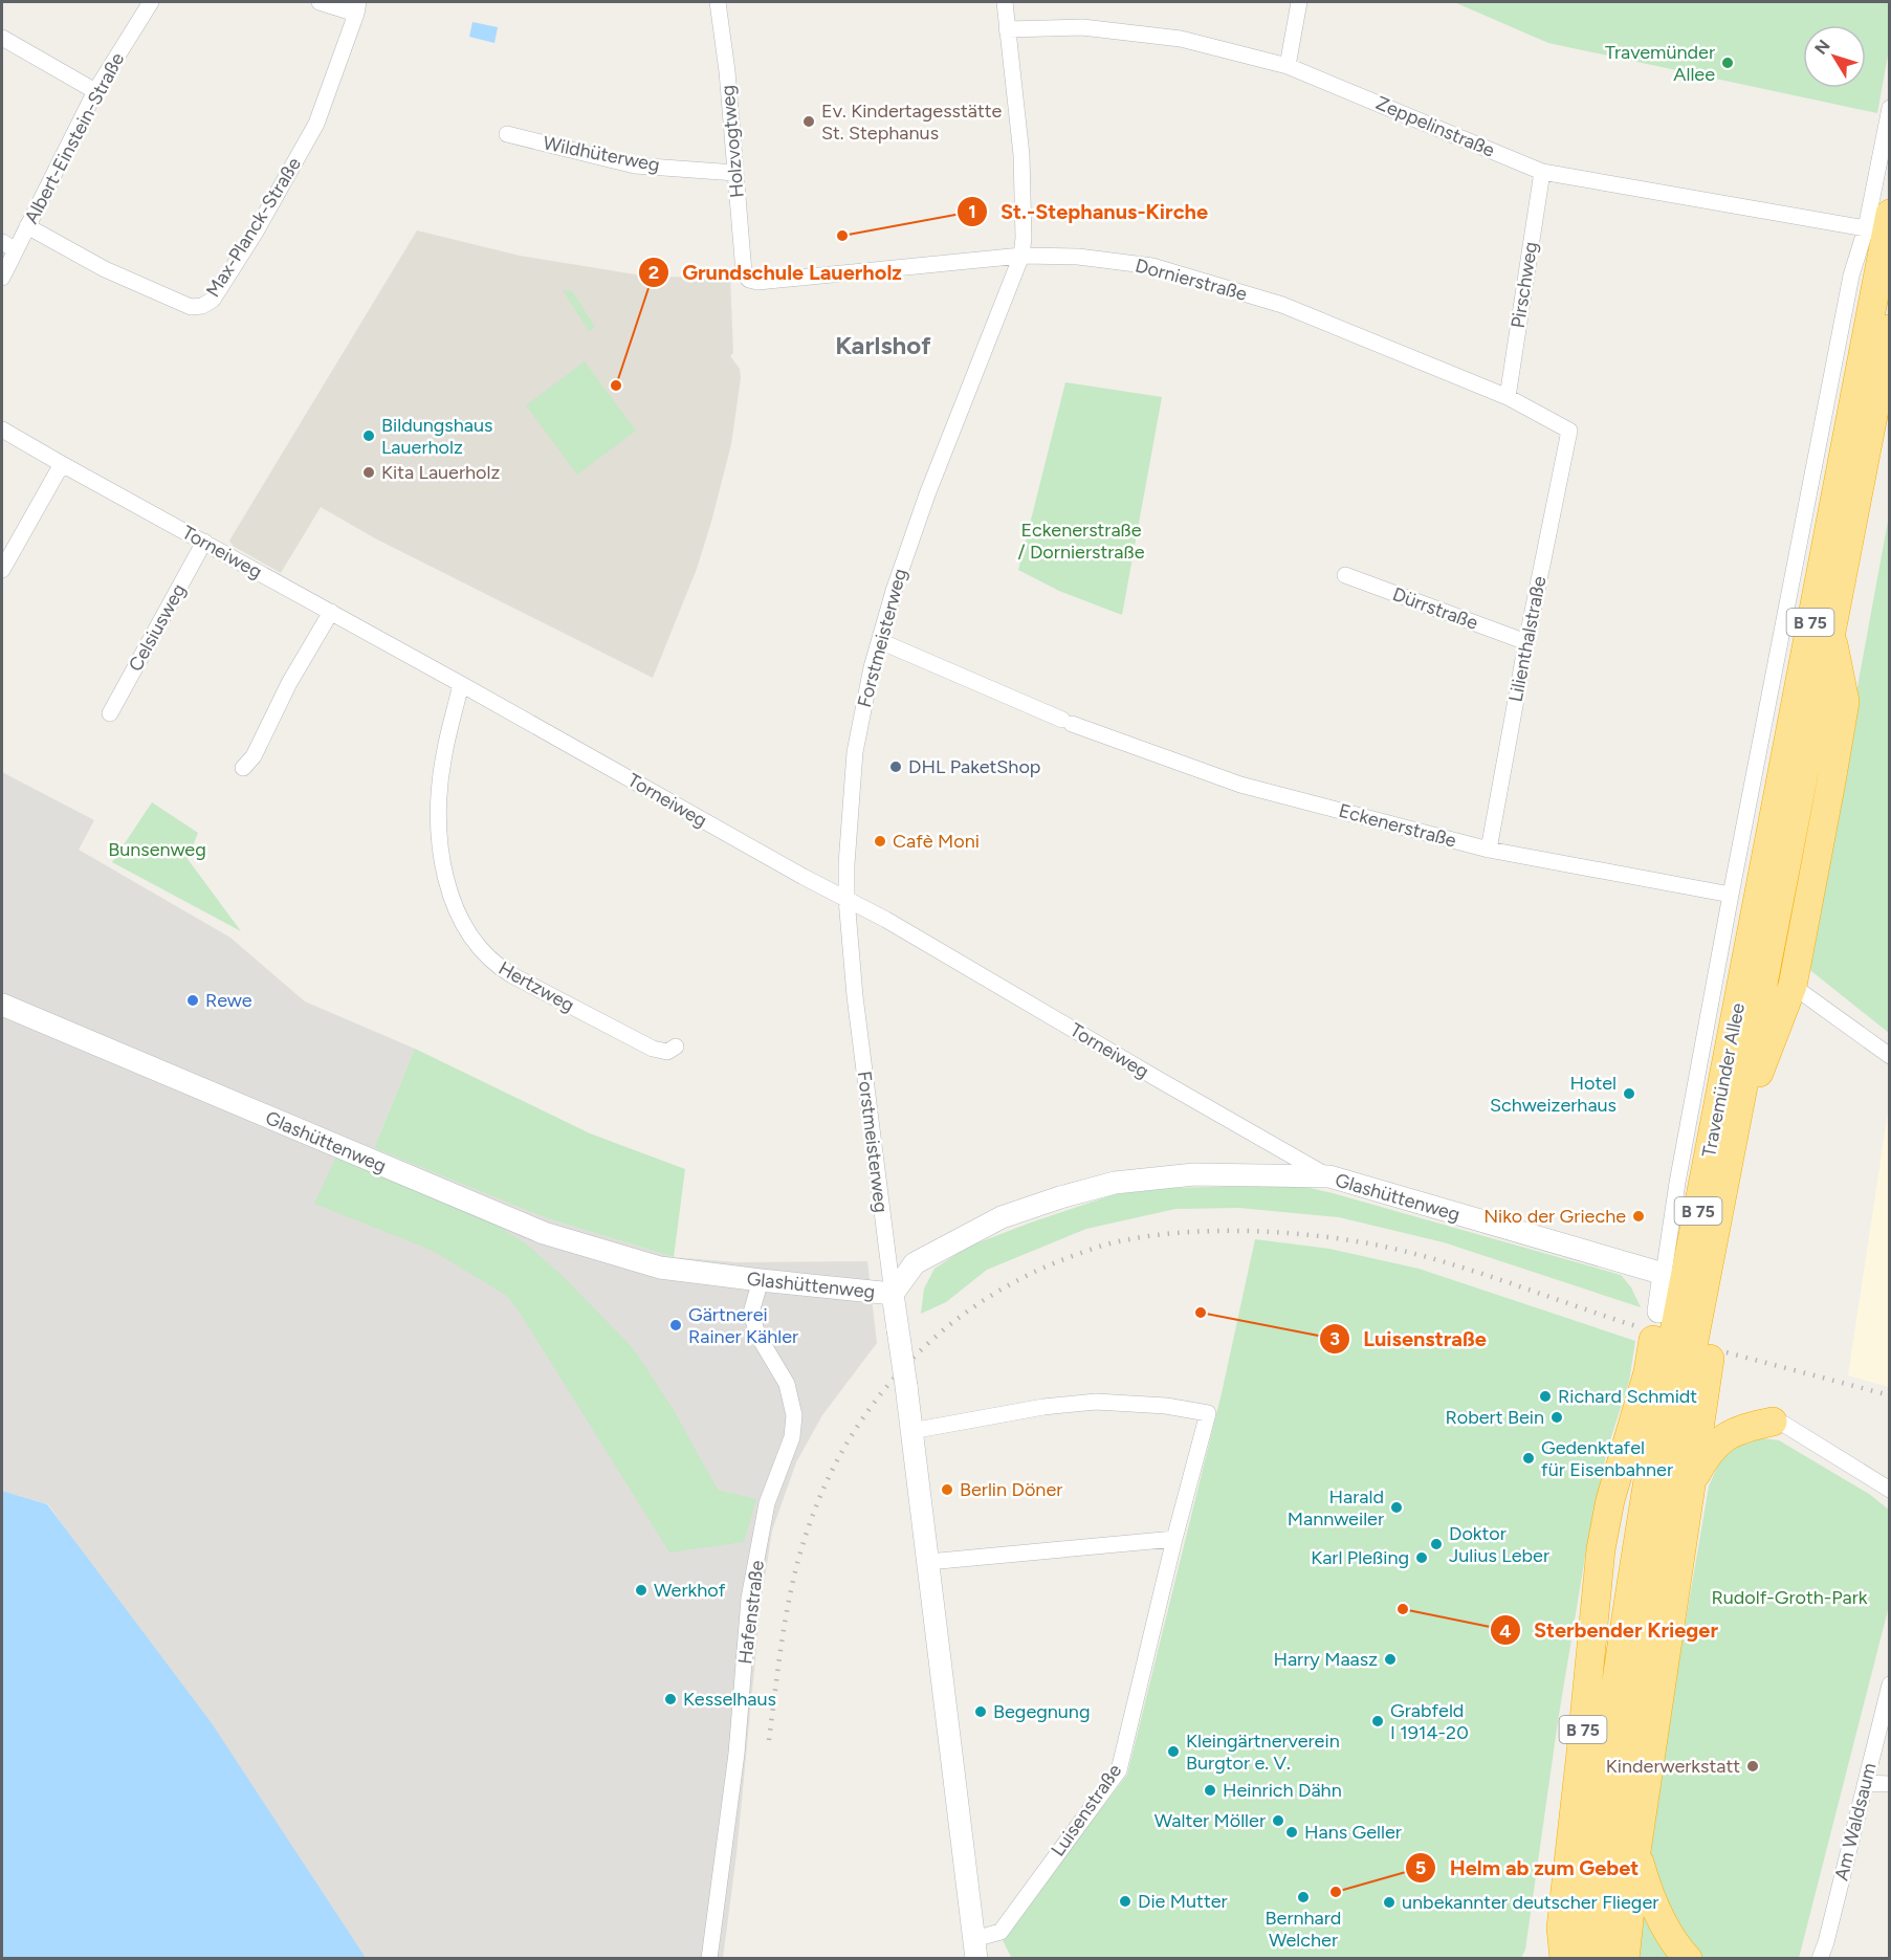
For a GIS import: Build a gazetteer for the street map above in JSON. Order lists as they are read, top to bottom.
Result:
{
  "streets": {
    "highway": ["B 75", "Travemünder Allee"],
    "street": [
      "Zeppelinstraße",
      "Albert-Einstein-Straße",
      "Holzvogtweg",
      "Wildhüterweg",
      "Max-Planck-Straße",
      "Dornierstraße",
      "Pirschweg",
      "Torneiweg",
      "Dürrstraße",
      "Celsiusweg",
      "Forstmeisterweg",
      "Lilienthalstraße",
      "Eckenerstraße",
      "Hertzweg",
      "Glashüttenweg",
      "Hafenstraße",
      "Luisenstraße",
      "Am Waldsaum"
    ]
  },
  "crossings": [
    ["Zeppelinstraße", "Pirschweg"],
    ["Zeppelinstraße", "Forstmeisterweg"],
    ["Zeppelinstraße", "Travemünder Allee"],
    ["Albert-Einstein-Straße", "Max-Planck-Straße"],
    ["Holzvogtweg", "Wildhüterweg"],
    ["Holzvogtweg", "Dornierstraße"],
    ["Dornierstraße", "Pirschweg"],
    ["Dornierstraße", "Forstmeisterweg"],
    ["Dornierstraße", "Lilienthalstraße"],
    ["Torneiweg", "Celsiusweg"],
    ["Torneiweg", "Forstmeisterweg"],
    ["Torneiweg", "Hertzweg"],
    ["Torneiweg", "Glashüttenweg"],
    ["Dürrstraße", "Lilienthalstraße"],
    ["B 75", "Travemünder Allee"],
    ["Forstmeisterweg", "Eckenerstraße"],
    ["Forstmeisterweg", "Glashüttenweg"],
    ["Forstmeisterweg", "Luisenstraße"],
    ["Lilienthalstraße", "Eckenerstraße"],
    ["Eckenerstraße", "Travemünder Allee"],
    ["Travemünder Allee", "Glashüttenweg"],
    ["Glashüttenweg", "Hafenstraße"],
    ["Glashüttenweg", "Luisenstraße"]
  ],
  "districts": ["Karlshof"],
  "parks": ["Eckenerstraße / Dornierstraße", "Bunsenweg", "Rudolf-Groth-Park"],
  "places": [
    "Travemünder Allee",
    "Ev. Kindertagesstätte St. Stephanus",
    "St.-Stephanus-Kirche",
    "Grundschule Lauerholz",
    "Bildungshaus Lauerholz",
    "Kita Lauerholz",
    "DHL PaketShop",
    "Cafè Moni",
    "Rewe",
    "Hotel Schweizerhaus",
    "Niko der Grieche",
    "Luisenstraße",
    "Gärtnerei Rainer Kähler",
    "Richard Schmidt",
    "Robert Bein",
    "Gedenktafel für Eisenbahner",
    "Berlin Döner",
    "Harald Mannweiler",
    "Doktor Julius Leber",
    "Karl Pleßing",
    "Werkhof",
    "Sterbender Krieger",
    "Harry Maasz",
    "Kesselhaus",
    "Begegnung",
    "Grabfeld I 1914-20",
    "Kleingärtnerverein Burgtor e. V.",
    "Kinderwerkstatt",
    "Heinrich Dähn",
    "Walter Möller",
    "Hans Geller",
    "Helm ab zum Gebet",
    "Bernhard Welcher",
    "Die Mutter",
    "unbekannter deutscher Flieger"
  ],
  "north": "top left"
}
